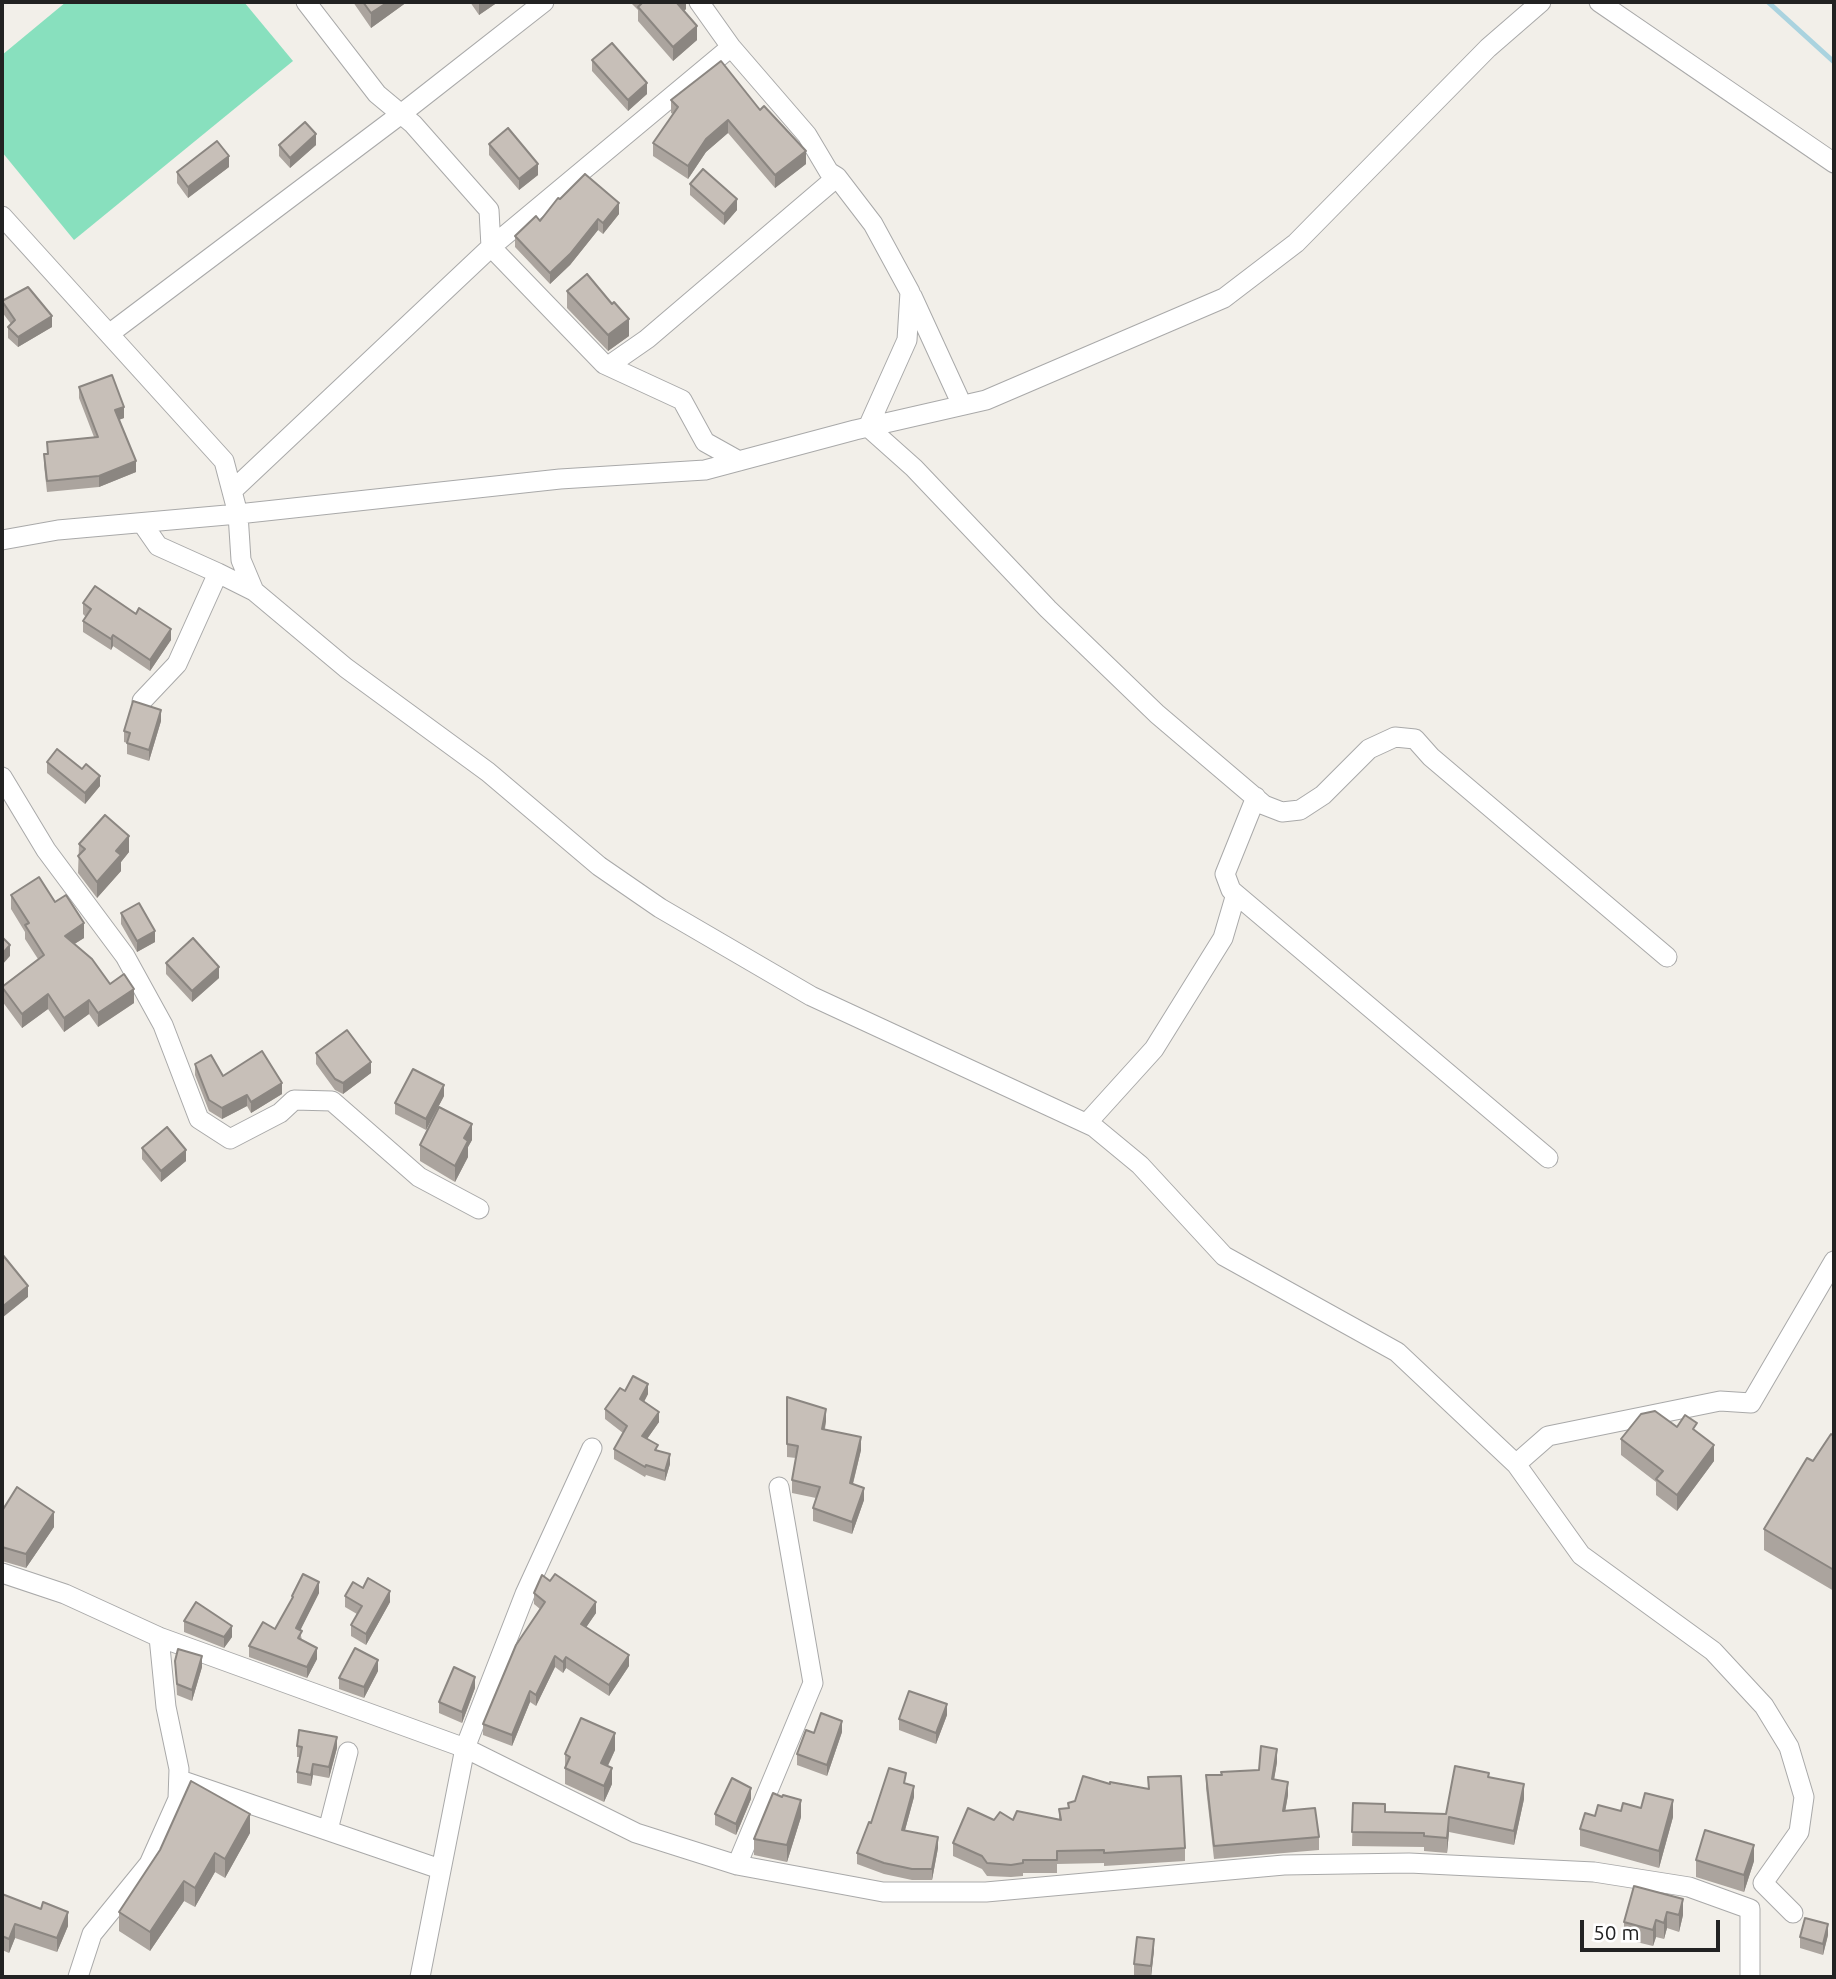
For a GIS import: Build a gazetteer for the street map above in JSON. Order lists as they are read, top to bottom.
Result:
{
  "scale_bar": "50 m"
}
